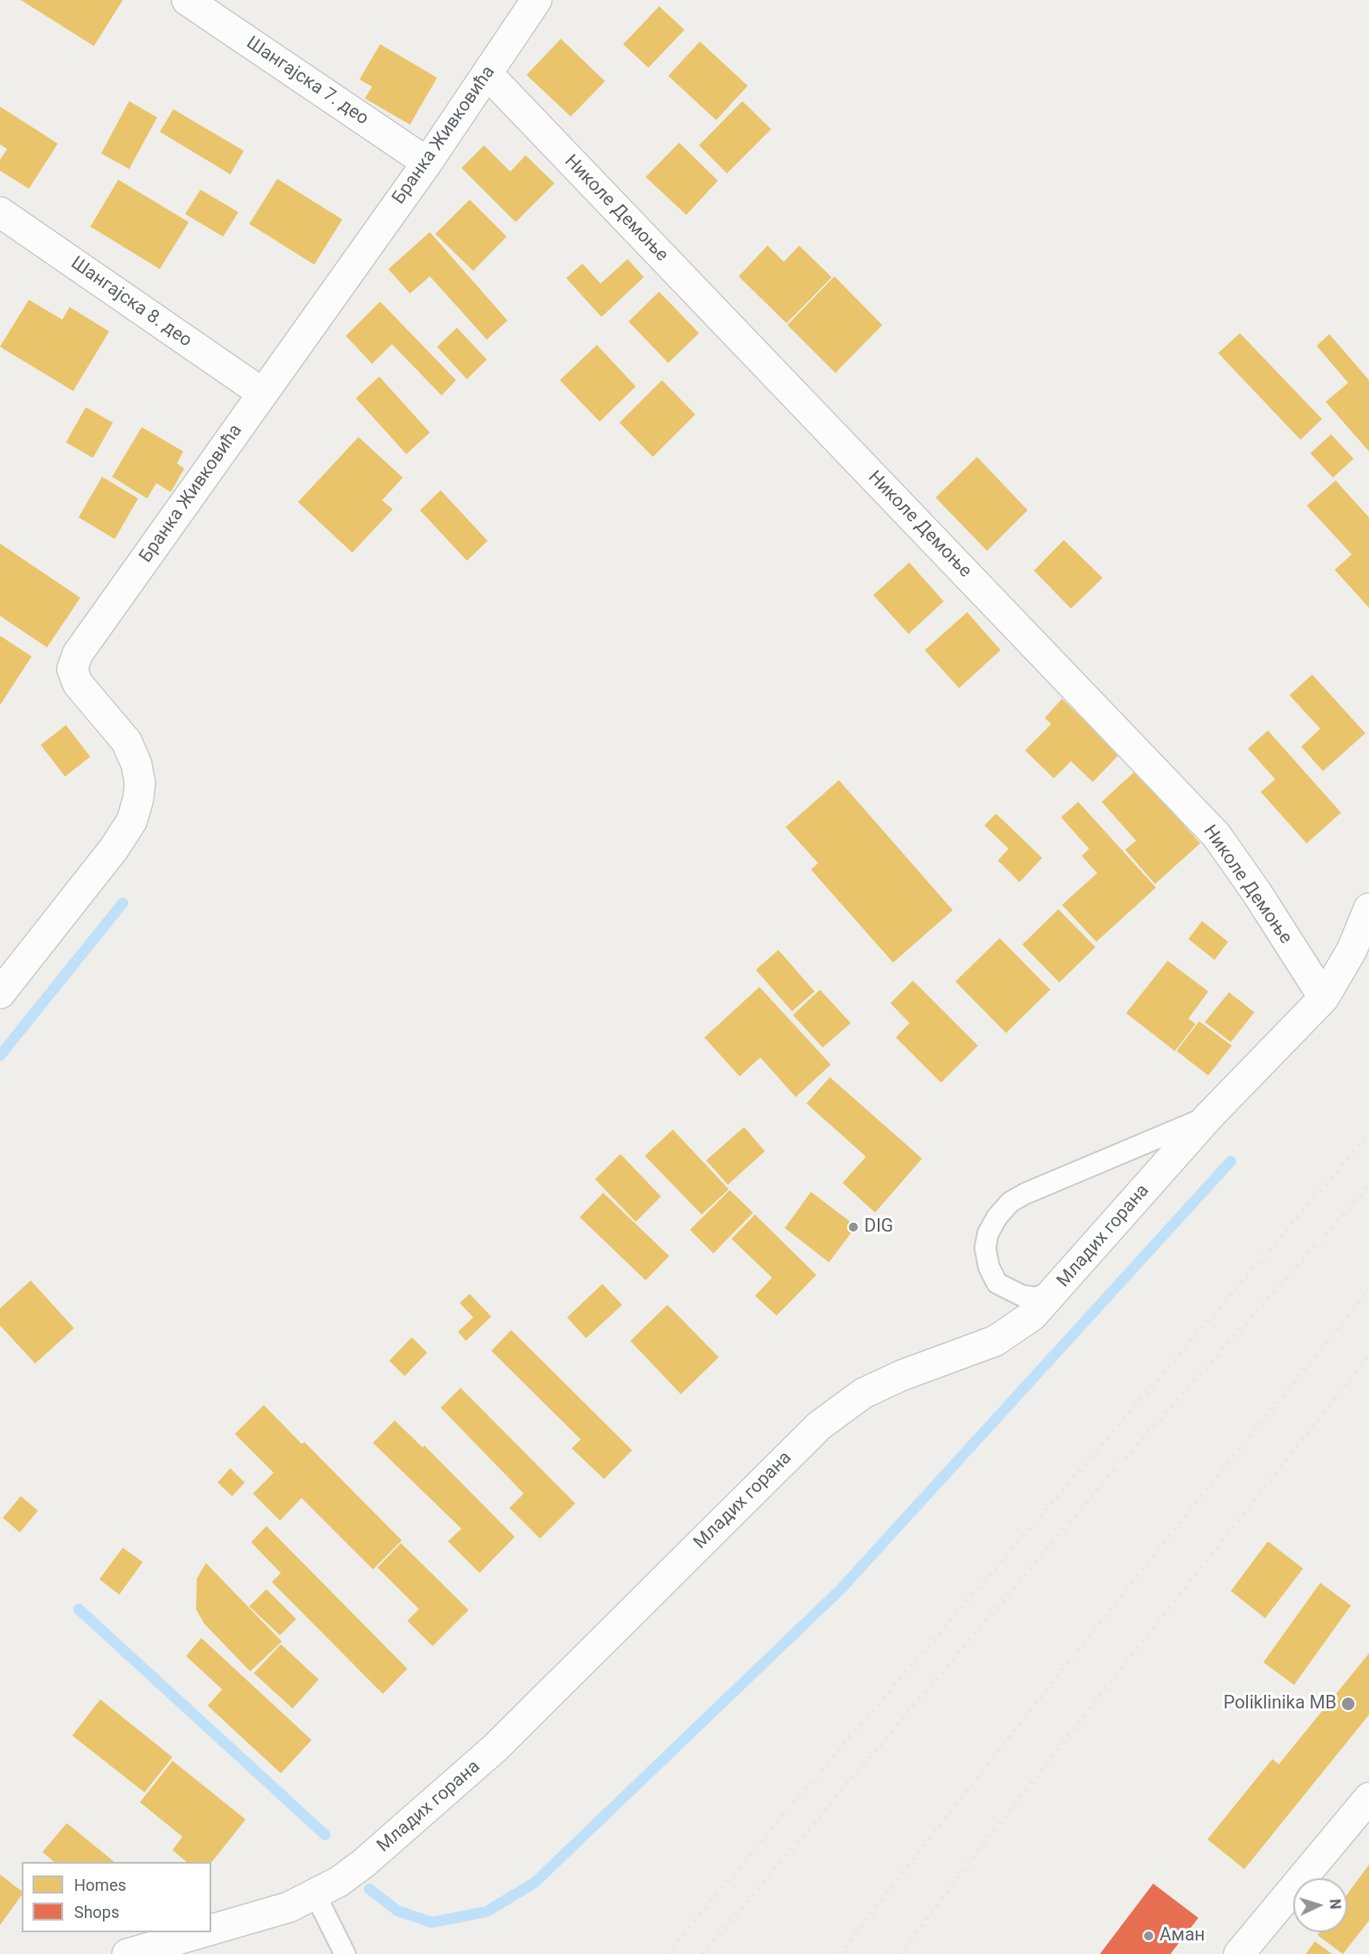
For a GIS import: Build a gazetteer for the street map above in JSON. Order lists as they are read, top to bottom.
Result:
{
  "streets": {
    "street": [
      "Шангајска 7. део",
      "Бранка Живковића",
      "Николе Демоње",
      "Шангајска 8. део",
      "Младих горана"
    ]
  },
  "crossings": [
    ["Шангајска 7. део", "Бранка Живковића"],
    ["Бранка Живковића", "Николе Демоње"],
    ["Бранка Живковића", "Шангајска 8. део"],
    ["Николе Демоње", "Младих горана"]
  ],
  "places": ["DIG", "Poliklinika MB", "Аман"],
  "legend": ["Homes", "Shops"],
  "north": "right"
}
